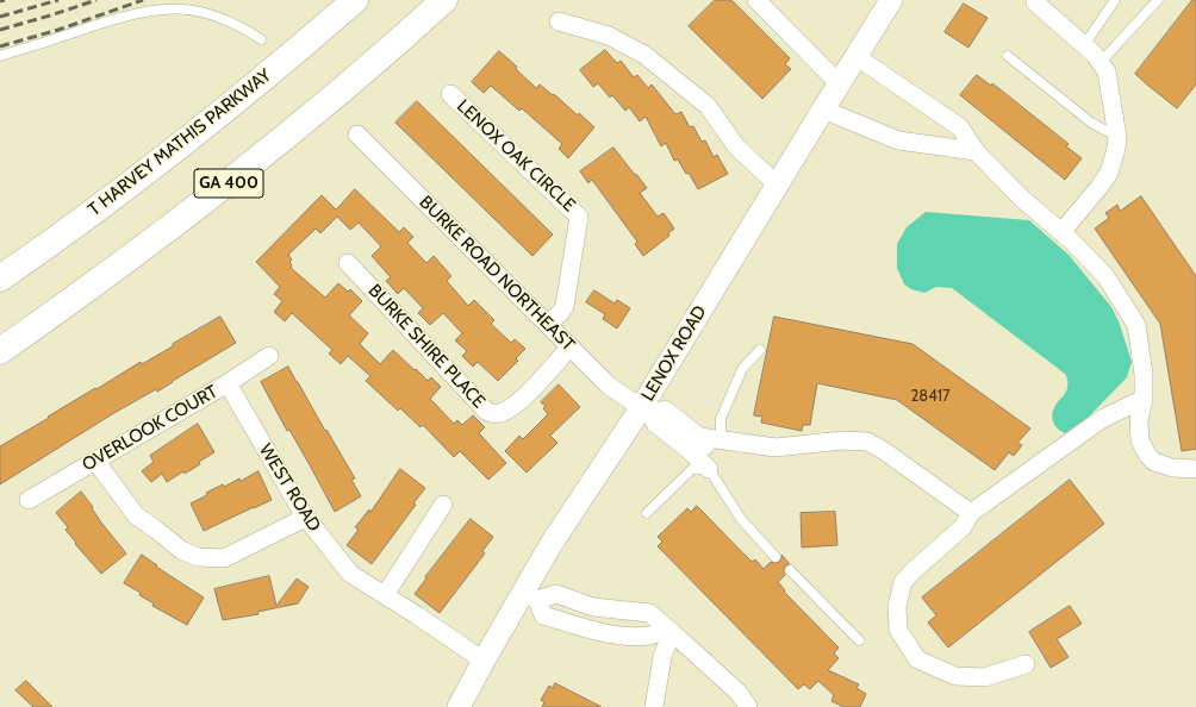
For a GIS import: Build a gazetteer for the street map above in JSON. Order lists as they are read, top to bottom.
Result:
{
  "streets": {
    "highway": ["T HARVEY MATHIS PARKWAY", "GA 400"],
    "street": [
      "LENOX OAK CIRCLE",
      "BURKE ROAD NORTHEAST",
      "BURKE SHIRE PLACE",
      "LENOX ROAD",
      "OVERLOOK COURT",
      "WEST ROAD"
    ]
  },
  "crossings": [
    ["LENOX OAK CIRCLE", "BURKE ROAD NORTHEAST"],
    ["BURKE ROAD NORTHEAST", "BURKE SHIRE PLACE"],
    ["BURKE ROAD NORTHEAST", "LENOX ROAD"],
    ["LENOX ROAD", "WEST ROAD"],
    ["OVERLOOK COURT", "WEST ROAD"]
  ],
  "house_numbers": ["28417"]
}
